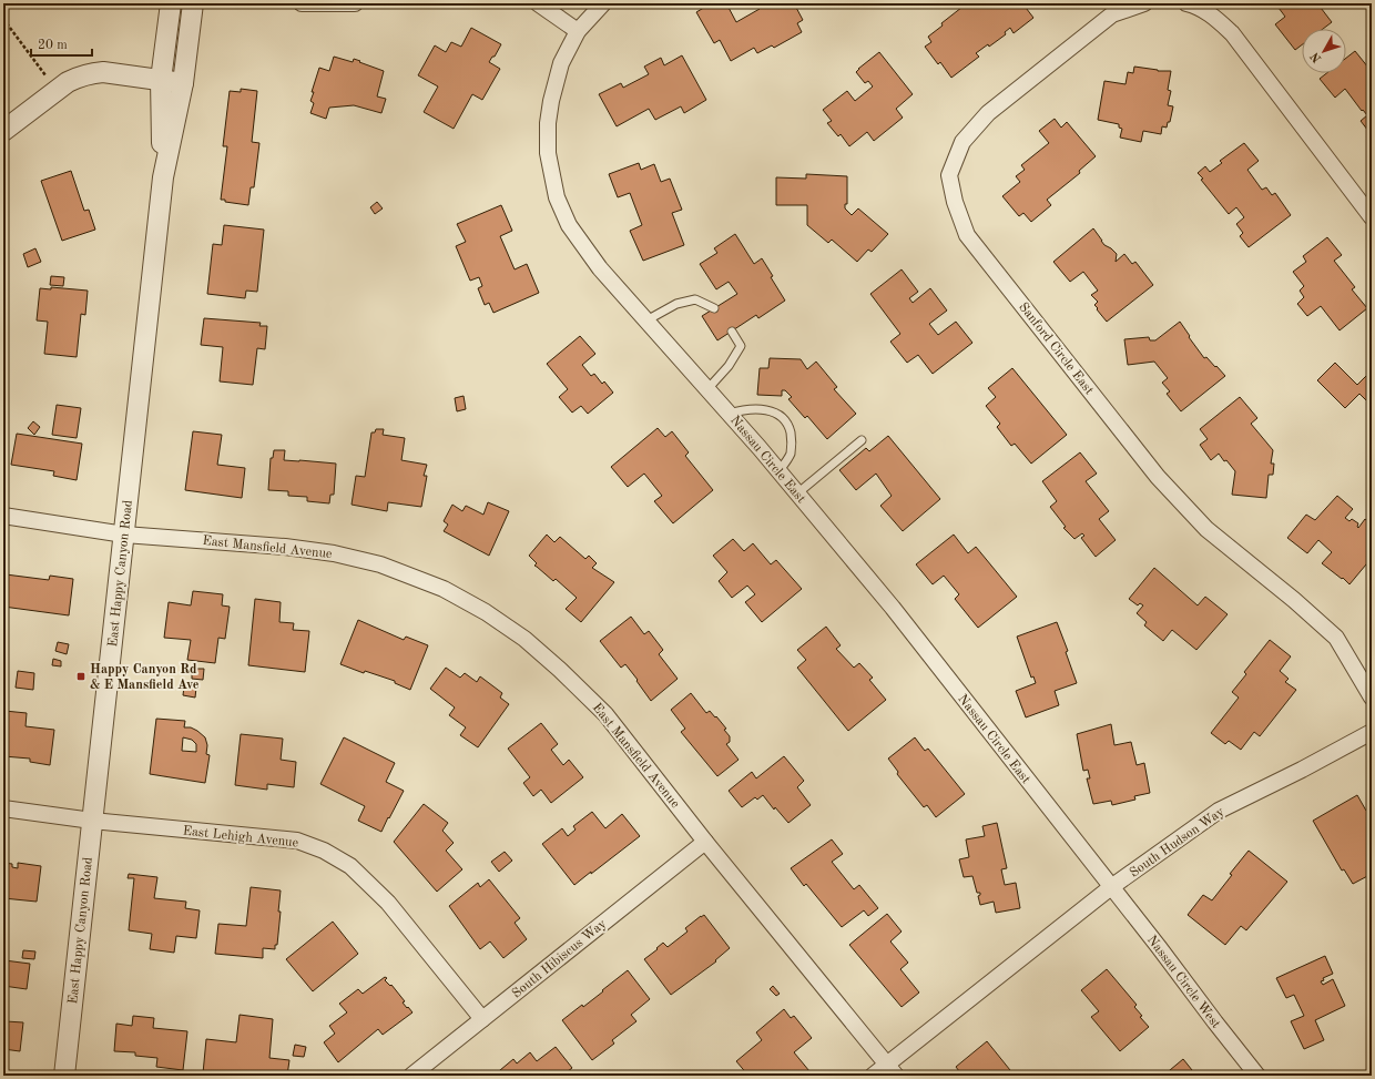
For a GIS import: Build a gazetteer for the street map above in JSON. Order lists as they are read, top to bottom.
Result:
{
  "streets": {
    "street": [
      "Sanford Circle East",
      "Nassau Circle East",
      "East Mansfield Avenue",
      "East Happy Canyon Road",
      "East Lehigh Avenue",
      "South Hudson Way",
      "South Hibiscus Way",
      "Nassau Circle West"
    ]
  },
  "crossings": [
    ["Nassau Circle East", "South Hudson Way"],
    ["Nassau Circle East", "Nassau Circle West"],
    ["East Mansfield Avenue", "East Happy Canyon Road"],
    ["East Mansfield Avenue", "South Hudson Way"],
    ["East Mansfield Avenue", "South Hibiscus Way"],
    ["East Happy Canyon Road", "East Lehigh Avenue"],
    ["East Lehigh Avenue", "South Hibiscus Way"],
    ["South Hudson Way", "Nassau Circle West"]
  ],
  "places": {
    "transit": ["Happy Canyon Rd & E Mansfield Ave"]
  },
  "scale_bar": "20 m",
  "north": "bottom left"
}
